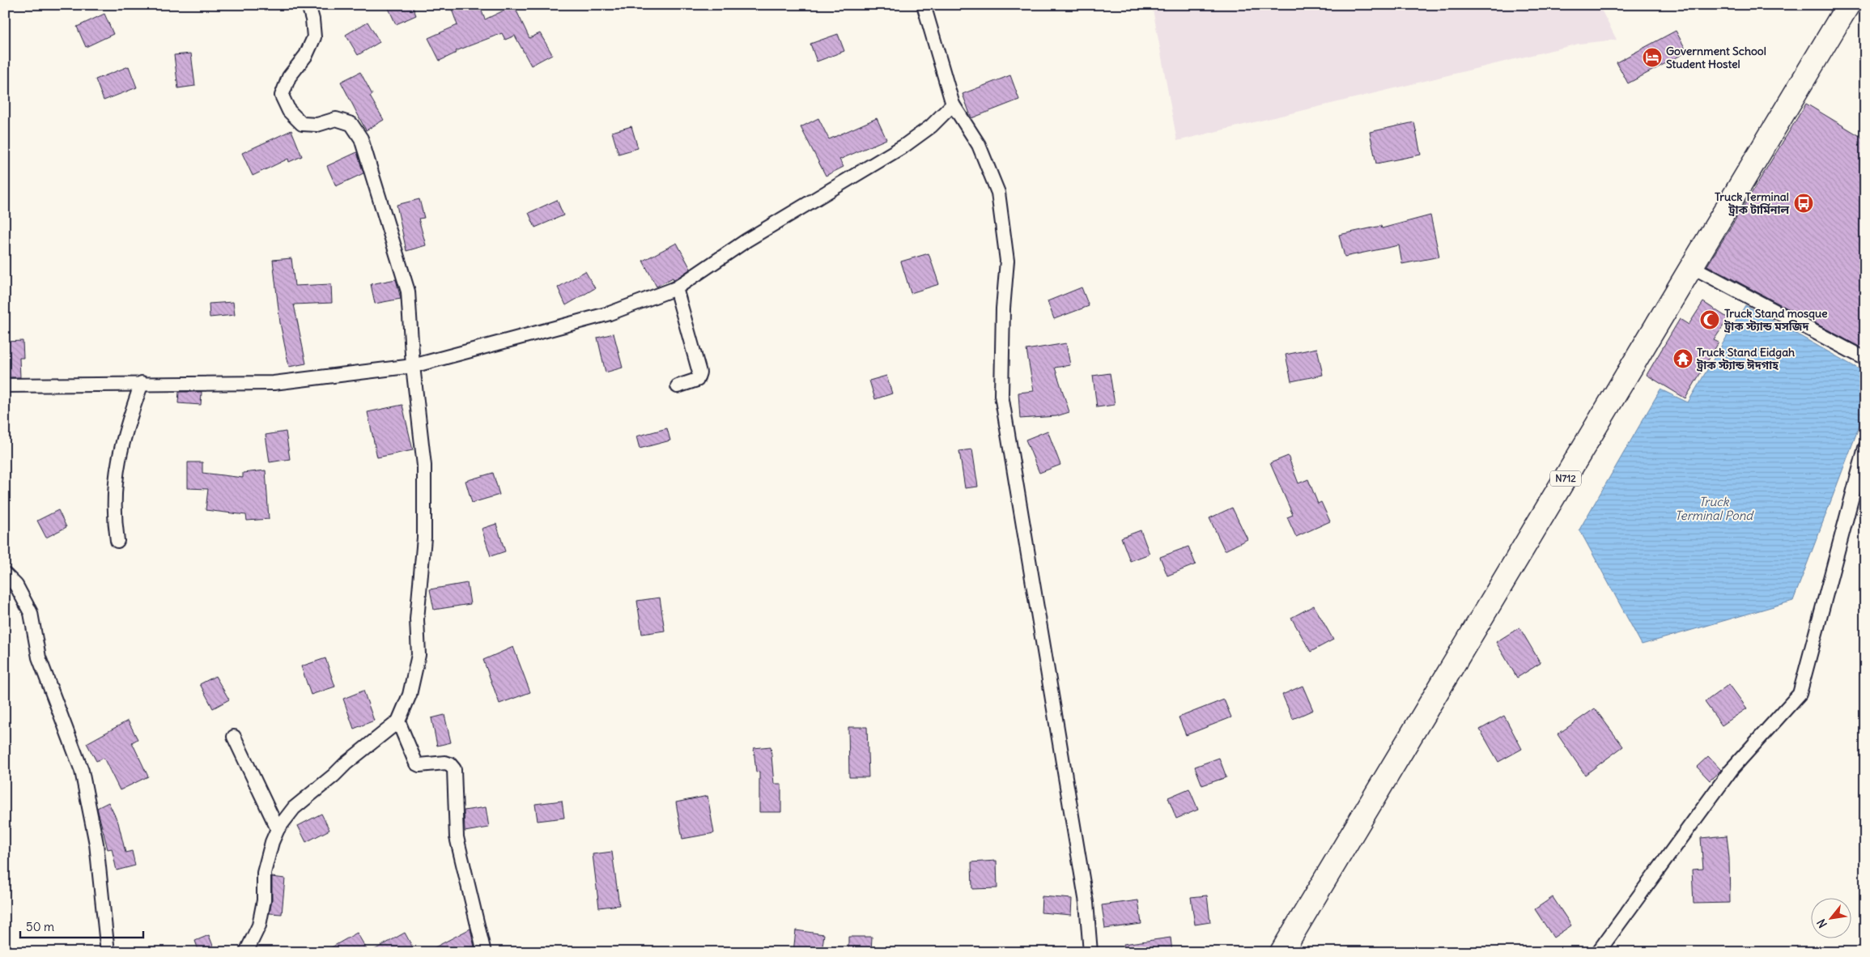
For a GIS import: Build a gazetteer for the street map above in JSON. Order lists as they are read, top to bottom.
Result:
{
  "streets": {
    "highway": ["N712"]
  },
  "water": ["Truck Terminal Pond"],
  "places": {
    "hotel": ["Government School Student Hostel"],
    "bus stop": ["Truck Terminal ট্রাক টার্মিনাল"],
    "mosque": ["Truck Stand mosque ট্রাক স্ট্যান্ড মসজিদ"],
    "temple": ["Truck Stand Eidgah ট্রাক স্ট্যান্ড ঈদগাহ"]
  },
  "scale_bar": "50 m",
  "north": "bottom left"
}
